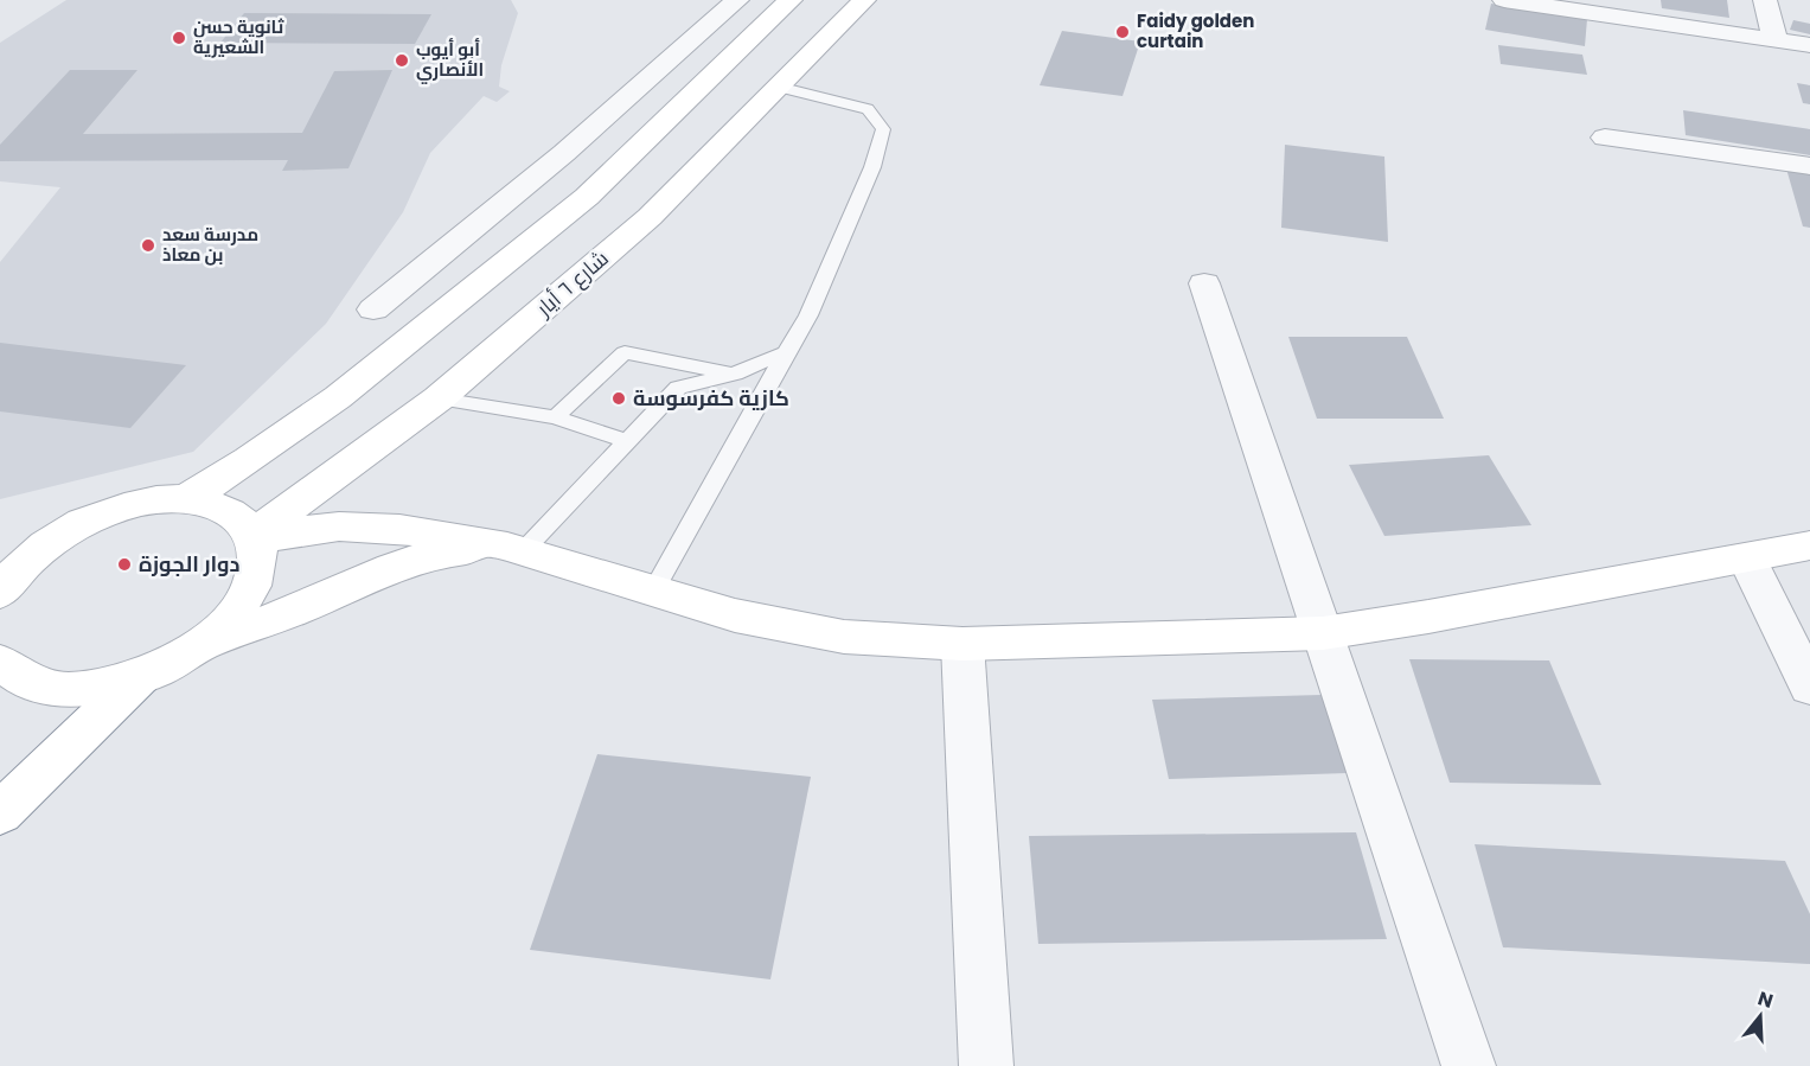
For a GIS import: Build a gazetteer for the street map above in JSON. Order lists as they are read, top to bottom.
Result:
{
  "streets": {
    "main road": ["شارع ٦ أيار"]
  },
  "places": [
    "Faidy golden curtain",
    "ثانوية حسن الشعيرية",
    "أبو أيوب الأنصاري",
    "مدرسة سعد بن معاذ",
    "كازية كفرسوسة",
    "دوار الجوزة"
  ],
  "north": "top"
}
